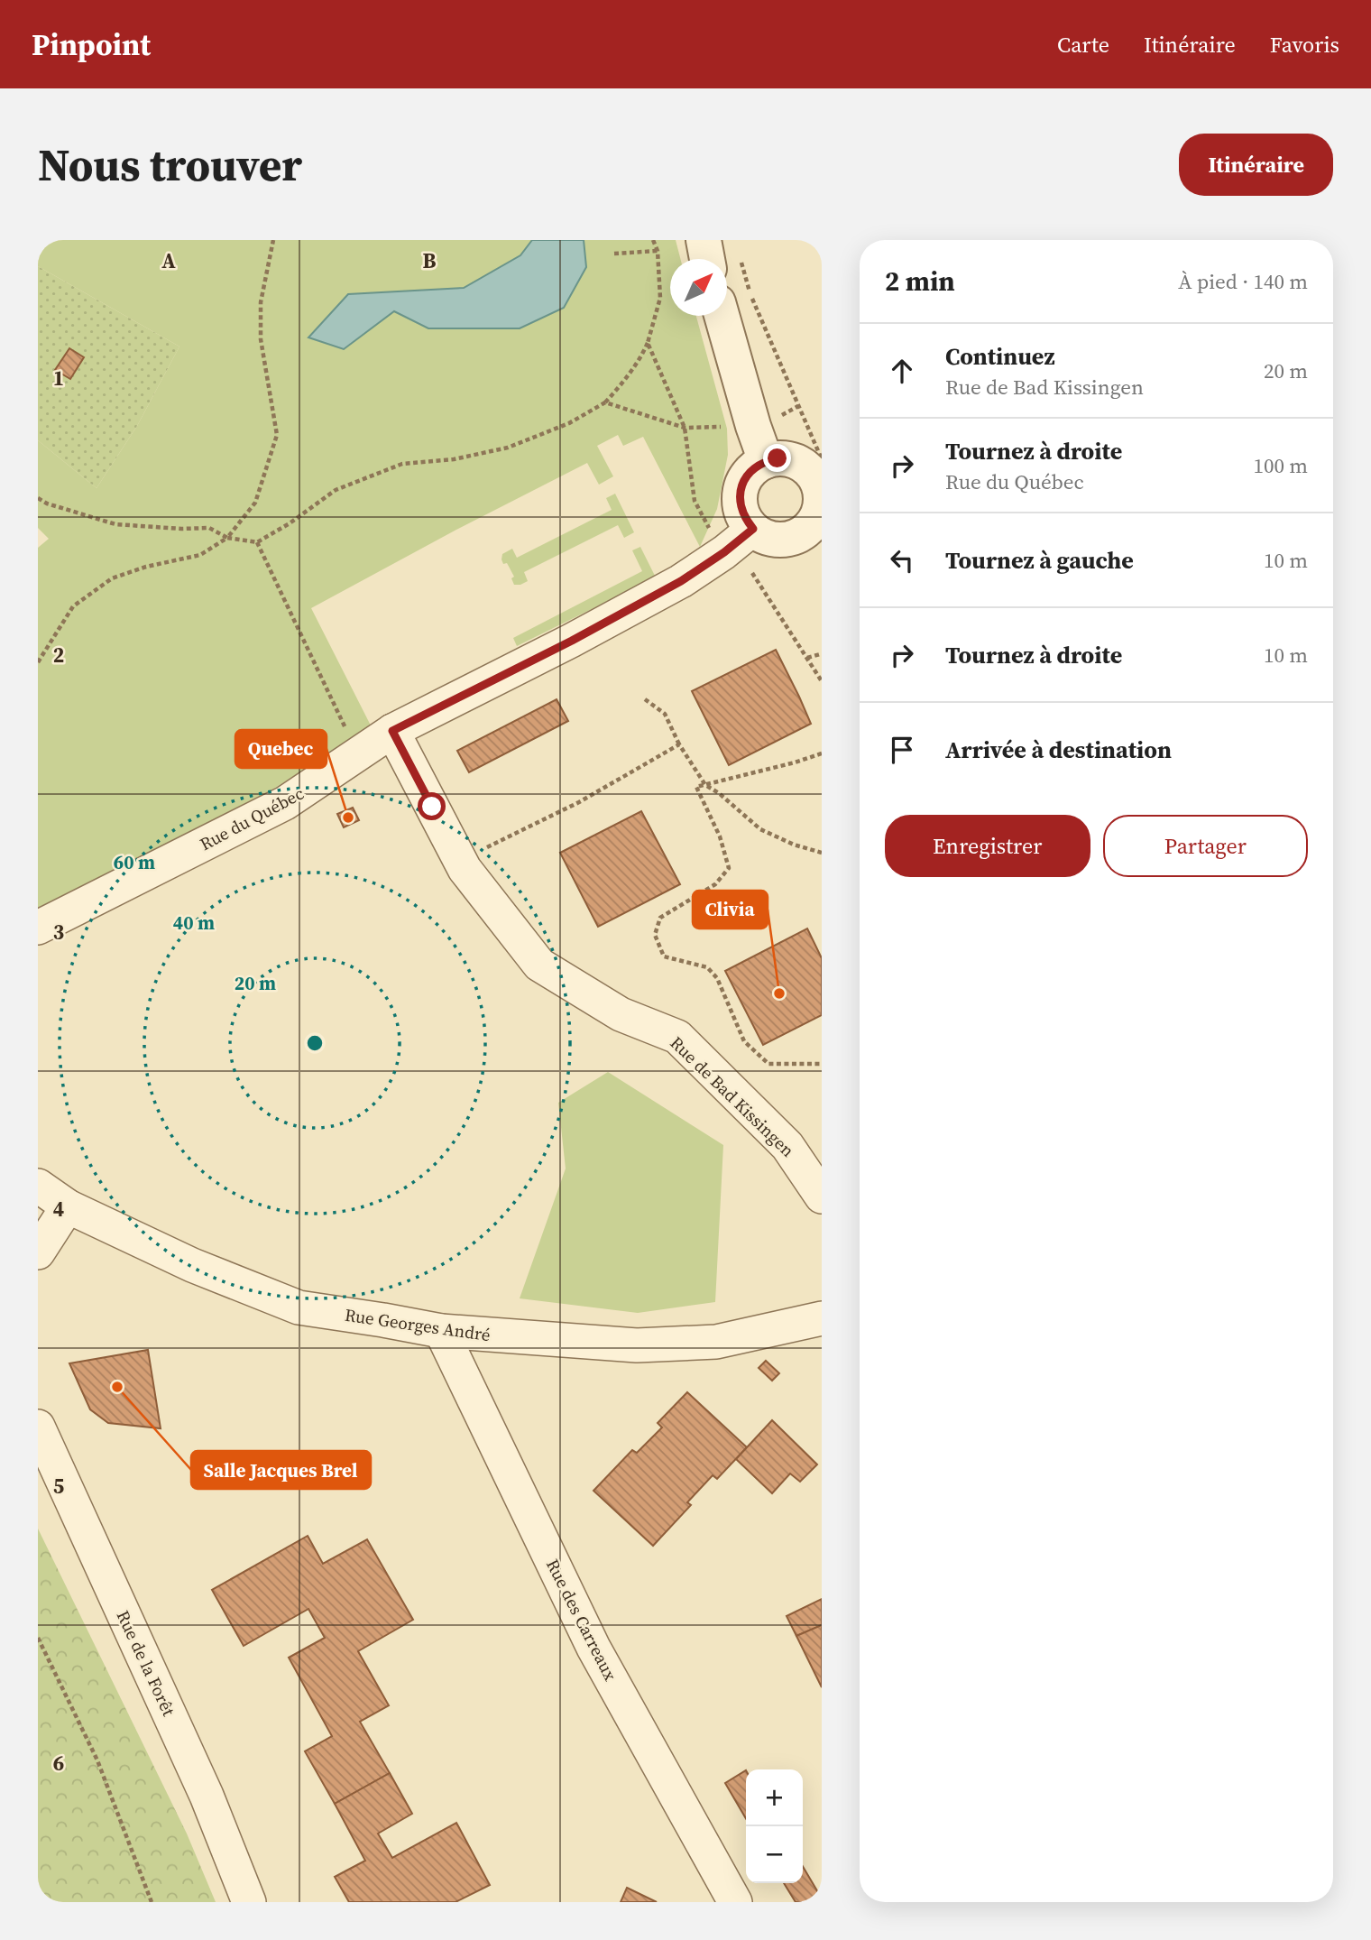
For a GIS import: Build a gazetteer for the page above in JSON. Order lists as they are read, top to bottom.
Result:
{
  "streets": {
    "street": [
      "Rue du Québec",
      "Rue de Bad Kissingen",
      "Rue Georges André",
      "Rue des Carreaux",
      "Rue de la Forêt"
    ]
  },
  "crossings": [
    ["Rue du Québec", "Rue de Bad Kissingen"],
    ["Rue Georges André", "Rue des Carreaux"]
  ],
  "places": ["Quebec", "Clivia", "Salle Jacques Brel"],
  "north": "top right",
  "page": {
    "header": "Pinpoint",
    "nav": ["Carte", "Itinéraire", "Favoris"],
    "buttons": [
      "Itinéraire",
      ["Enregistrer", "Partager"]
    ],
    "title": "Nous trouver",
    "heading": ["2 min", "À pied · 140 m"],
    "list": [
      ["Continuez", "Rue de Bad Kissingen", "20 m"],
      ["Tournez à droite", "Rue du Québec", "100 m"],
      ["Tournez à gauche", "10 m"],
      ["Tournez à droite", "10 m"],
      "Arrivée à destination"
    ],
    "map_buttons": ["+", "−"]
  },
  "grid": {
    "columns": ["A", "B"],
    "rows": [
      "1",
      "2",
      "3",
      "4",
      "5",
      "6"
    ]
  },
  "rings": ["60 m", "40 m", "20 m"]
}
